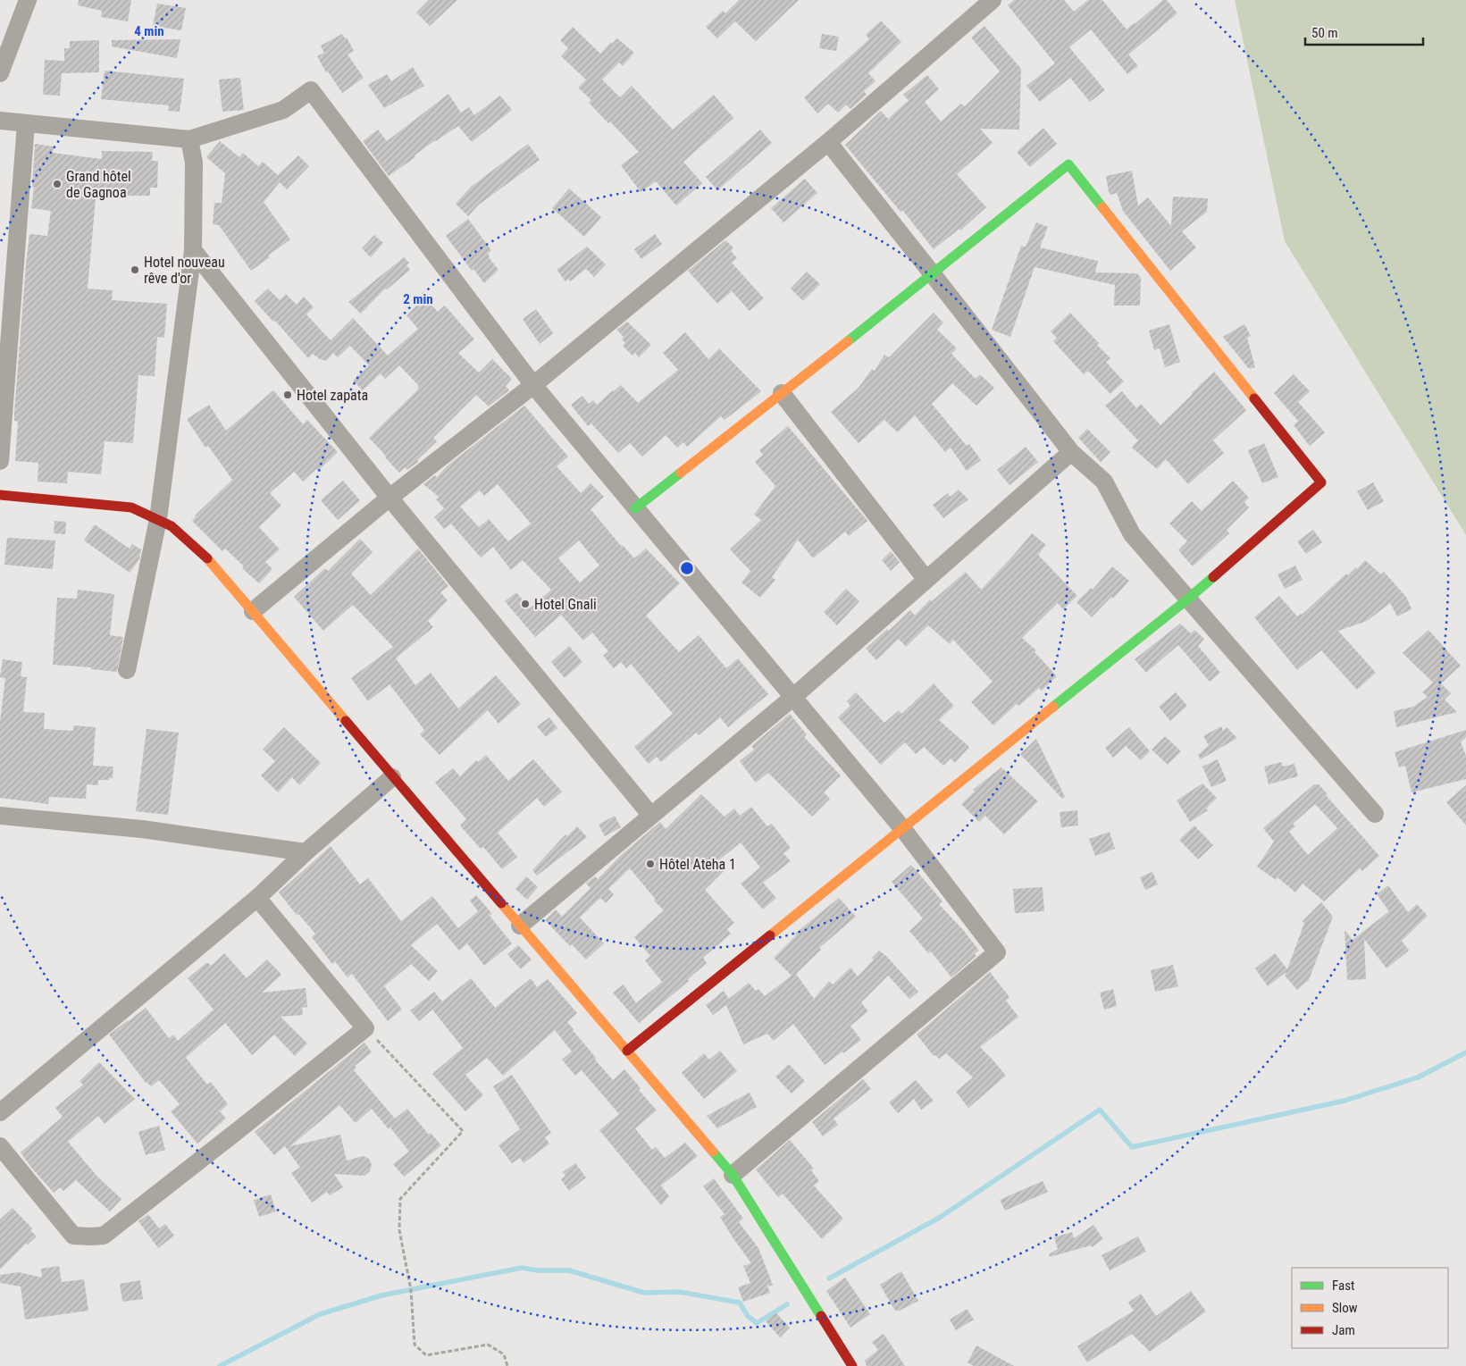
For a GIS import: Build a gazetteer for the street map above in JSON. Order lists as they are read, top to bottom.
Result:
{
  "places": [
    "Grand hôtel de Gagnoa",
    "Hotel nouveau rêve d'or",
    "Hotel zapata",
    "Hotel Gnali",
    "Hôtel Ateha 1"
  ],
  "legend": ["Fast", "Slow", "Jam"],
  "scale_bar": "50 m",
  "rings": ["4 min", "2 min"]
}
